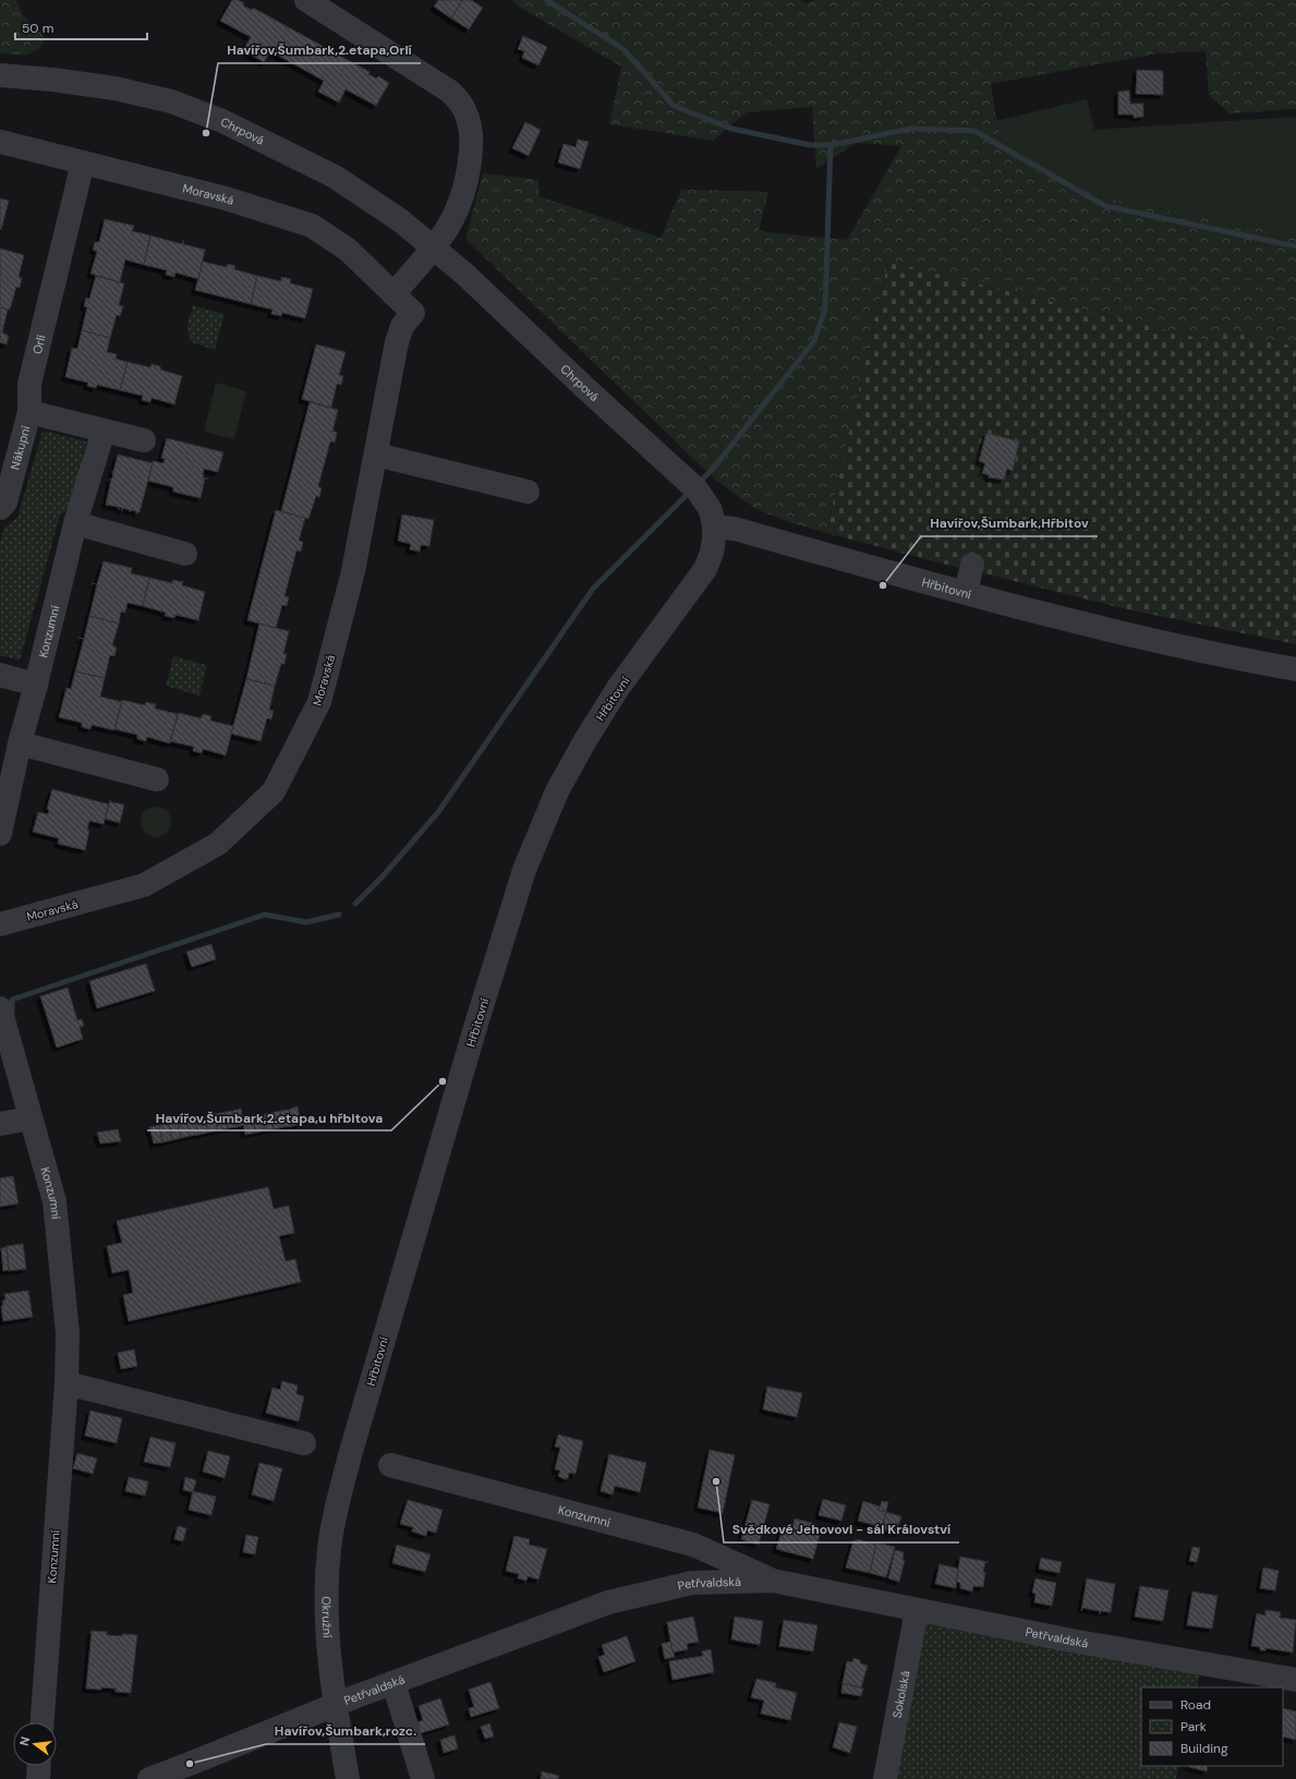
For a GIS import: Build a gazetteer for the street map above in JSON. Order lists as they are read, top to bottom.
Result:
{
  "streets": {
    "street": [
      "Chrpová",
      "Moravská",
      "Orlí",
      "Nákupní",
      "Hřbitovní",
      "Konzumní",
      "Petřvaldská",
      "Okružní",
      "Sokolská"
    ]
  },
  "crossings": [
    ["Chrpová", "Hřbitovní"],
    ["Moravská", "Orlí"],
    ["Orlí", "Nákupní"],
    ["Hřbitovní", "Okružní"],
    ["Konzumní", "Petřvaldská"],
    ["Petřvaldská", "Okružní"],
    ["Petřvaldská", "Sokolská"]
  ],
  "places": [
    "Havířov,Šumbark,2.etapa,Orlí",
    "Havířov,Šumbark,Hřbitov",
    "Havířov,Šumbark,2.etapa,u hřbitova",
    "Svědkové Jehovovi - sál Království",
    "Havířov,Šumbark,rozc."
  ],
  "legend": ["Road", "Park", "Building"],
  "scale_bar": "50 m",
  "north": "left"
}
